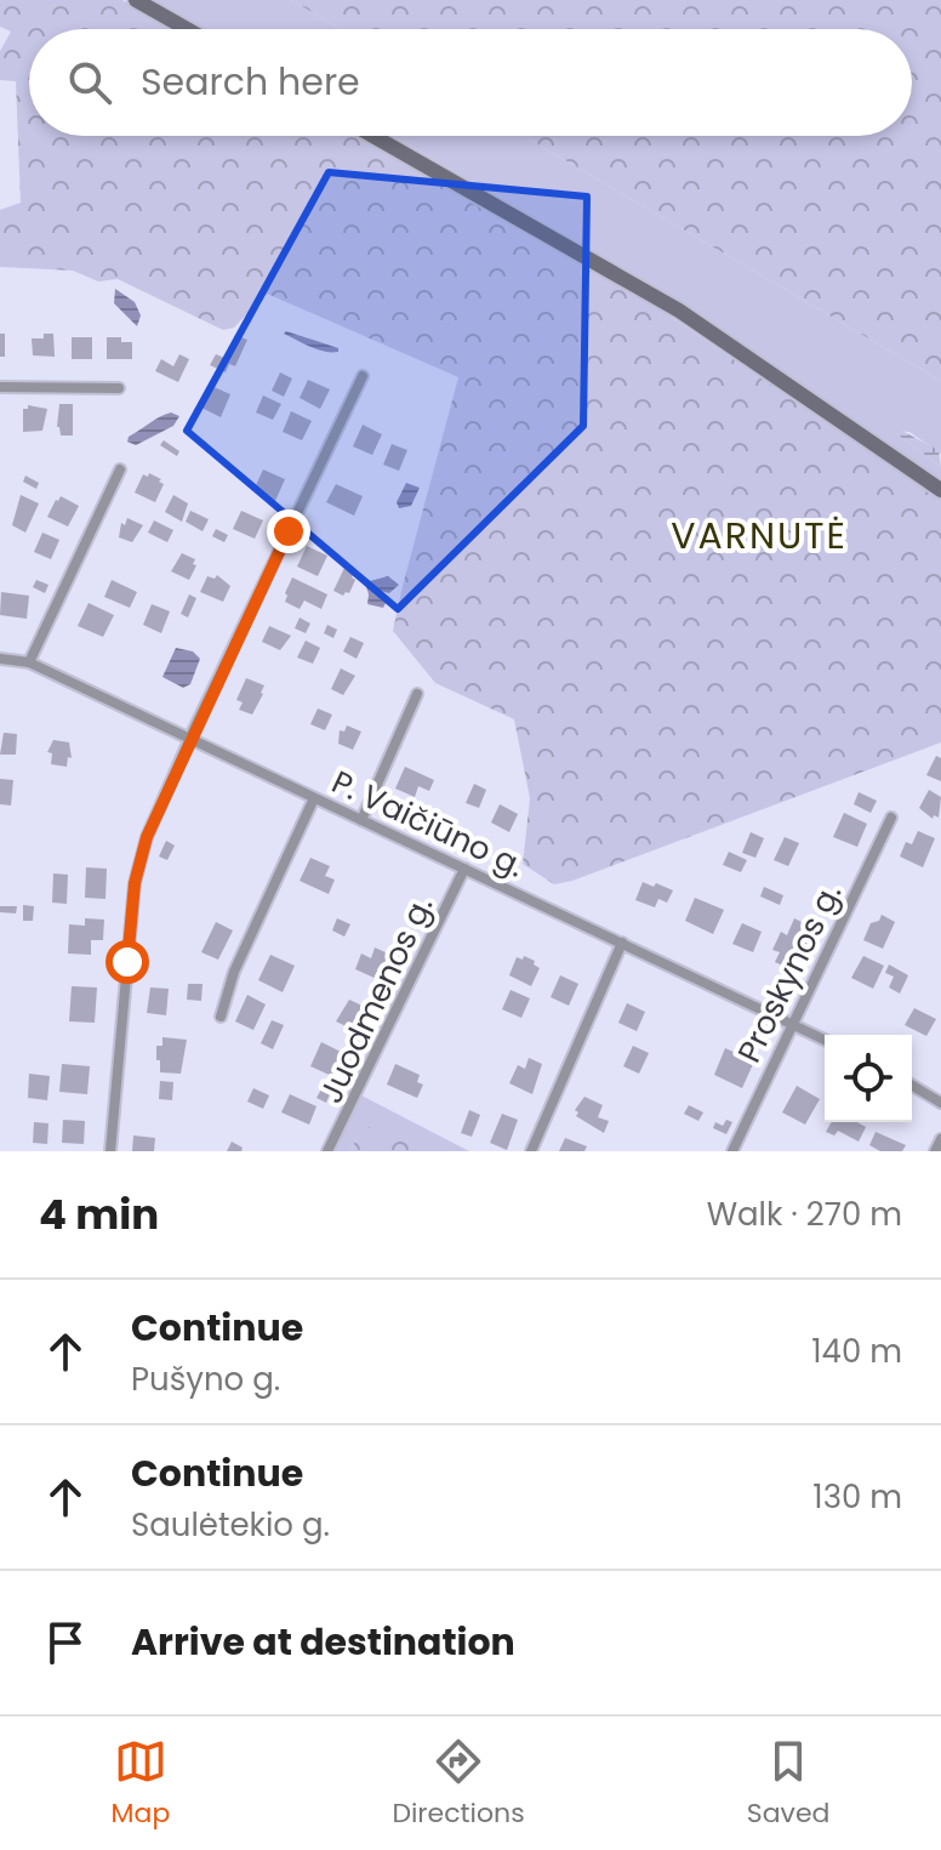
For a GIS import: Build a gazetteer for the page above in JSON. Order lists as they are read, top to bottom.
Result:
{
  "streets": {
    "street": ["P. Vaičiūno g.", "Proskynos g.", "Juodmenos g."]
  },
  "crossings": [
    ["P. Vaičiūno g.", "Proskynos g."],
    ["P. Vaičiūno g.", "Juodmenos g."]
  ],
  "districts": ["VARNUTĖ"],
  "page": {
    "search": "Search here",
    "heading": ["4 min", "Walk · 270 m"],
    "list": [
      ["Continue", "Pušyno g.", "140 m"],
      ["Continue", "Saulėtekio g.", "130 m"],
      "Arrive at destination"
    ],
    "nav": ["Map", "Directions", "Saved"]
  }
}
